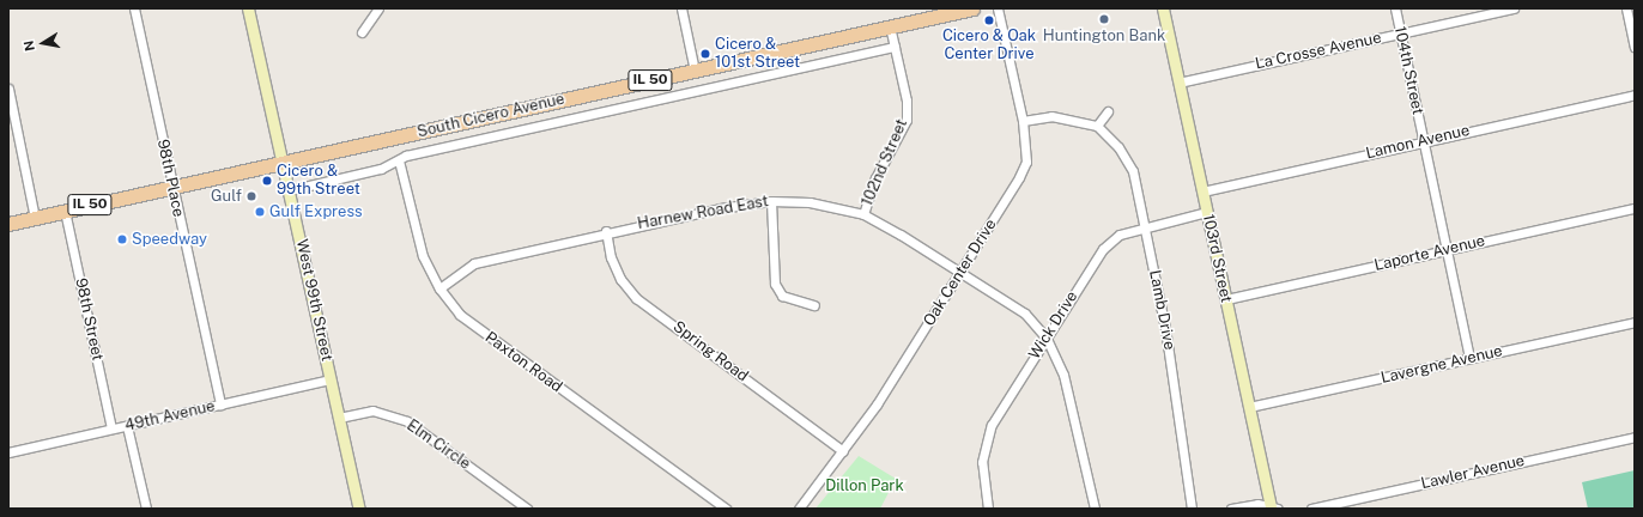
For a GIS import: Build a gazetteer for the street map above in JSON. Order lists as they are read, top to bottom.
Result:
{
  "streets": {
    "main road": ["IL 50", "South Cicero Avenue"],
    "street": [
      "La Crosse Avenue",
      "104th Street",
      "Lamon Avenue",
      "102nd Street",
      "98th Place",
      "Harnew Road East",
      "Laporte Avenue",
      "103rd Street",
      "Oak Center Drive",
      "West 99th Street",
      "Lamb Drive",
      "98th Street",
      "Wick Drive",
      "Spring Road",
      "Paxton Road",
      "Lavergne Avenue",
      "49th Avenue",
      "Elm Circle",
      "Lawler Avenue"
    ]
  },
  "crossings": [
    ["La Crosse Avenue", "104th Street"],
    ["La Crosse Avenue", "103rd Street"],
    ["104th Street", "Lamon Avenue"],
    ["104th Street", "Laporte Avenue"],
    ["104th Street", "Lavergne Avenue"],
    ["South Cicero Avenue", "102nd Street"],
    ["South Cicero Avenue", "98th Place"],
    ["South Cicero Avenue", "West 99th Street"],
    ["South Cicero Avenue", "98th Street"],
    ["South Cicero Avenue", "Paxton Road"],
    ["Lamon Avenue", "103rd Street"],
    ["102nd Street", "Harnew Road East"],
    ["98th Place", "49th Avenue"],
    ["Harnew Road East", "Oak Center Drive"],
    ["Harnew Road East", "Wick Drive"],
    ["Harnew Road East", "Spring Road"],
    ["Harnew Road East", "Paxton Road"],
    ["Laporte Avenue", "103rd Street"],
    ["103rd Street", "Wick Drive"],
    ["103rd Street", "Lavergne Avenue"],
    ["Oak Center Drive", "Spring Road"],
    ["West 99th Street", "49th Avenue"],
    ["West 99th Street", "Elm Circle"],
    ["Lamb Drive", "Wick Drive"],
    ["98th Street", "49th Avenue"]
  ],
  "parks": ["Dillon Park"],
  "places": [
    "Huntington Bank",
    "Cicero & Oak Center Drive",
    "Cicero & 101st Street",
    "Cicero & 99th Street",
    "Gulf",
    "Gulf Express",
    "Speedway"
  ],
  "north": "left"
}
